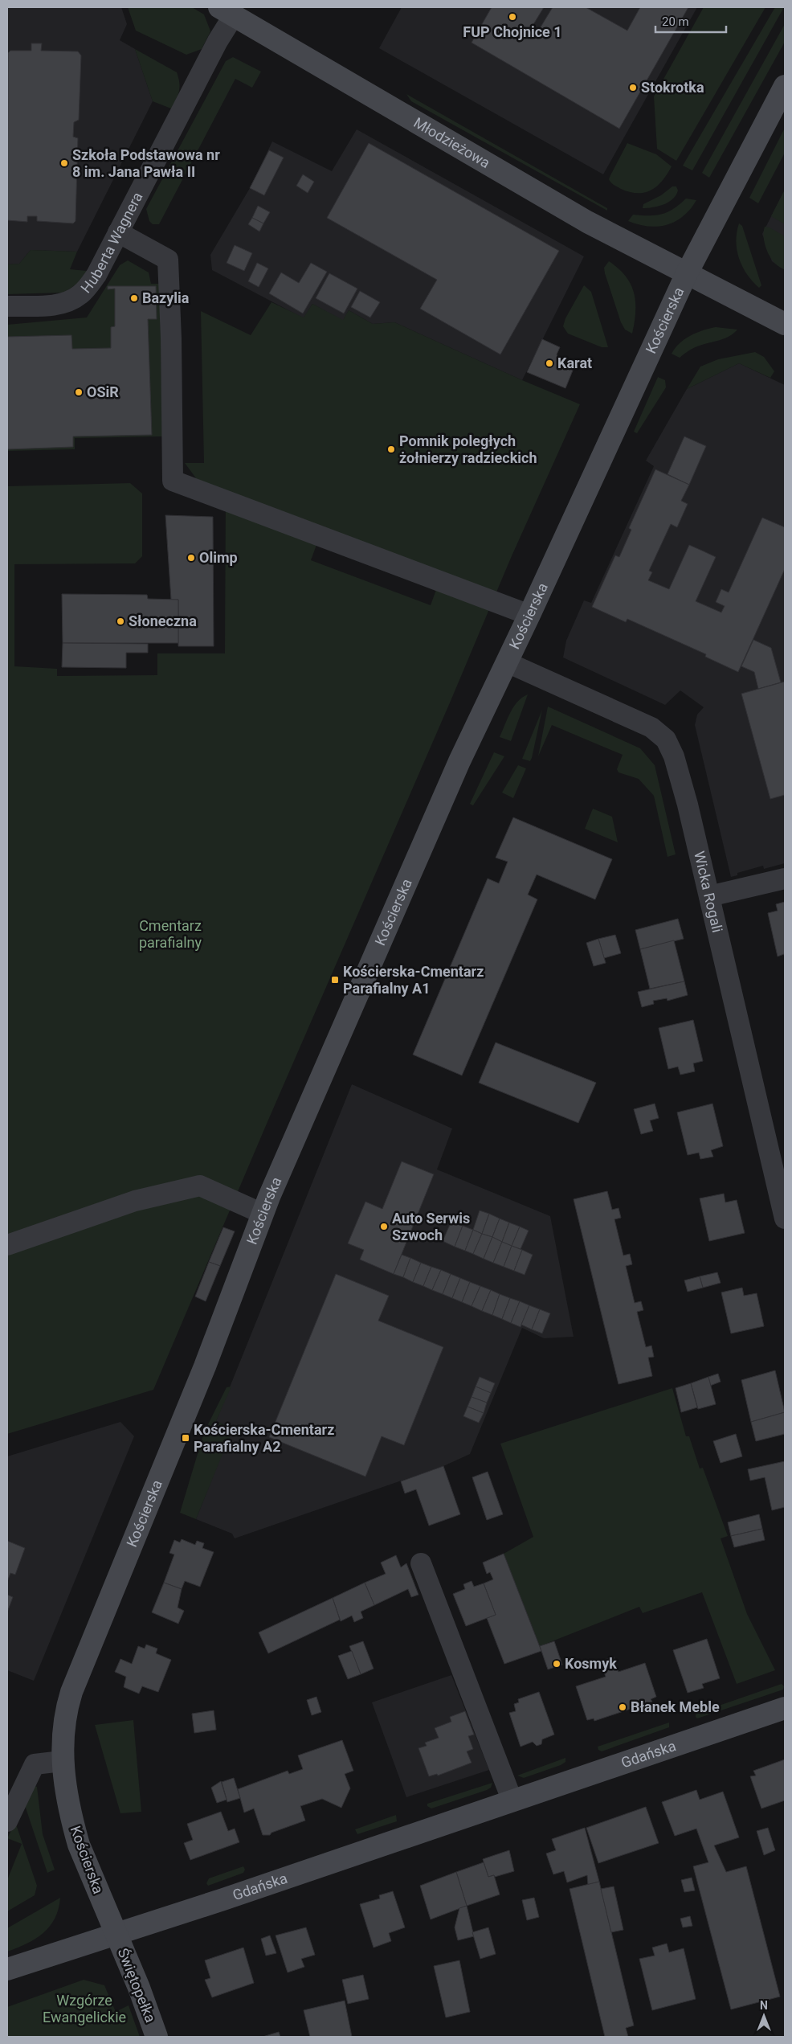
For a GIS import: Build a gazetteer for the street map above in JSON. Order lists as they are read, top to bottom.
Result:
{
  "streets": {
    "main road": [
      "Młodzieżowa",
      "Kościerska",
      "Gdańska",
      "Świętopełka"
    ],
    "street": ["Huberta Wagnera", "Wicka Rogali"]
  },
  "crossings": [
    ["Młodzieżowa", "Huberta Wagnera"],
    ["Młodzieżowa", "Kościerska"],
    ["Kościerska", "Wicka Rogali"],
    ["Kościerska", "Gdańska"],
    ["Kościerska", "Świętopełka"],
    ["Gdańska", "Świętopełka"]
  ],
  "parks": ["Cmentarz parafialny", "Wzgórze Ewangelickie"],
  "places": {
    "other": [
      "FUP Chojnice 1",
      "Stokrotka",
      "Szkoła Podstawowa nr 8 im. Jana Pawła II",
      "Bazylia",
      "Karat",
      "OSiR",
      "Pomnik poległych żołnierzy radzieckich",
      "Olimp",
      "Słoneczna",
      "Auto Serwis Szwoch",
      "Kosmyk",
      "Błanek Meble"
    ],
    "transit": ["Kościerska-Cmentarz Parafialny A1", "Kościerska-Cmentarz Parafialny A2"]
  },
  "scale_bar": "20 m",
  "north": "top"
}
